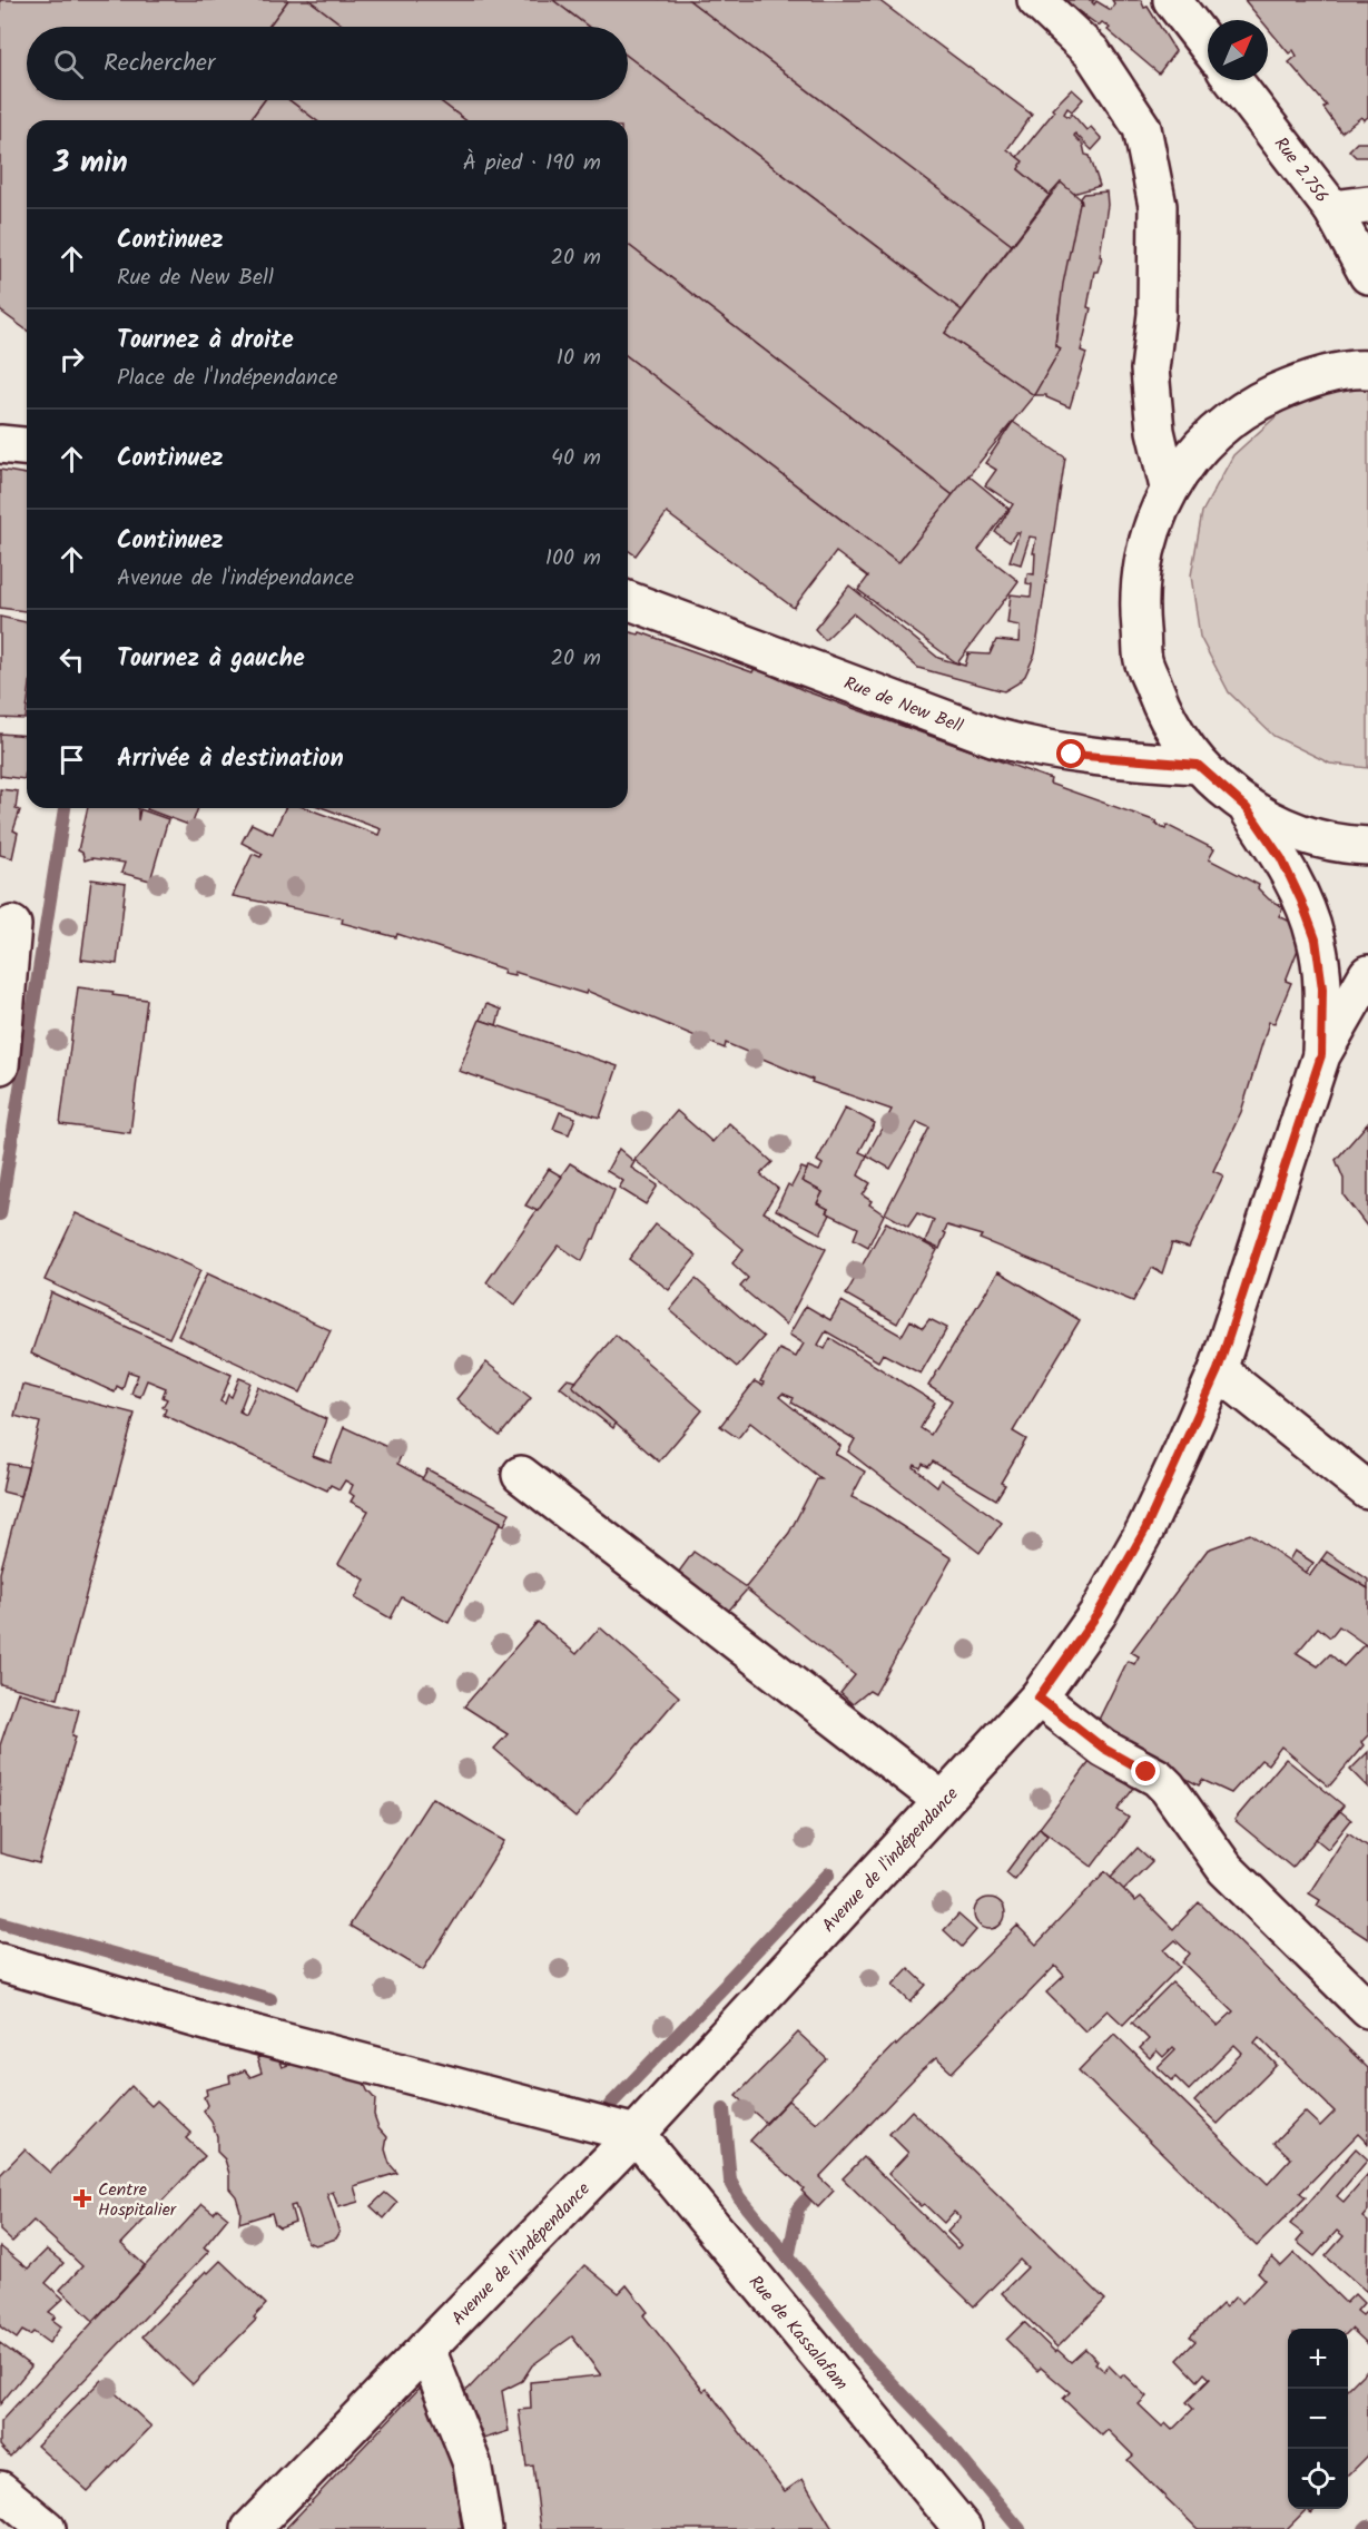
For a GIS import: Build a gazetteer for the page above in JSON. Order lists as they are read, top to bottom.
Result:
{
  "streets": {
    "street": [
      "Rue 2.756",
      "Rue de New Bell",
      "Avenue de l'indépendance",
      "Rue de Kassalafam"
    ]
  },
  "crossings": [
    ["Avenue de l'indépendance", "Rue de Kassalafam"]
  ],
  "places": {
    "health": ["Centre Hospitalier"]
  },
  "north": "top right",
  "page": {
    "search": "Rechercher",
    "heading": ["3 min", "À pied · 190 m"],
    "list": [
      ["Continuez", "Rue de New Bell", "20 m"],
      ["Tournez à droite", "Place de l'Indépendance", "10 m"],
      ["Continuez", "40 m"],
      ["Continuez", "Avenue de l'indépendance", "100 m"],
      ["Tournez à gauche", "20 m"],
      "Arrivée à destination"
    ],
    "map_buttons": ["+", "−"]
  }
}
